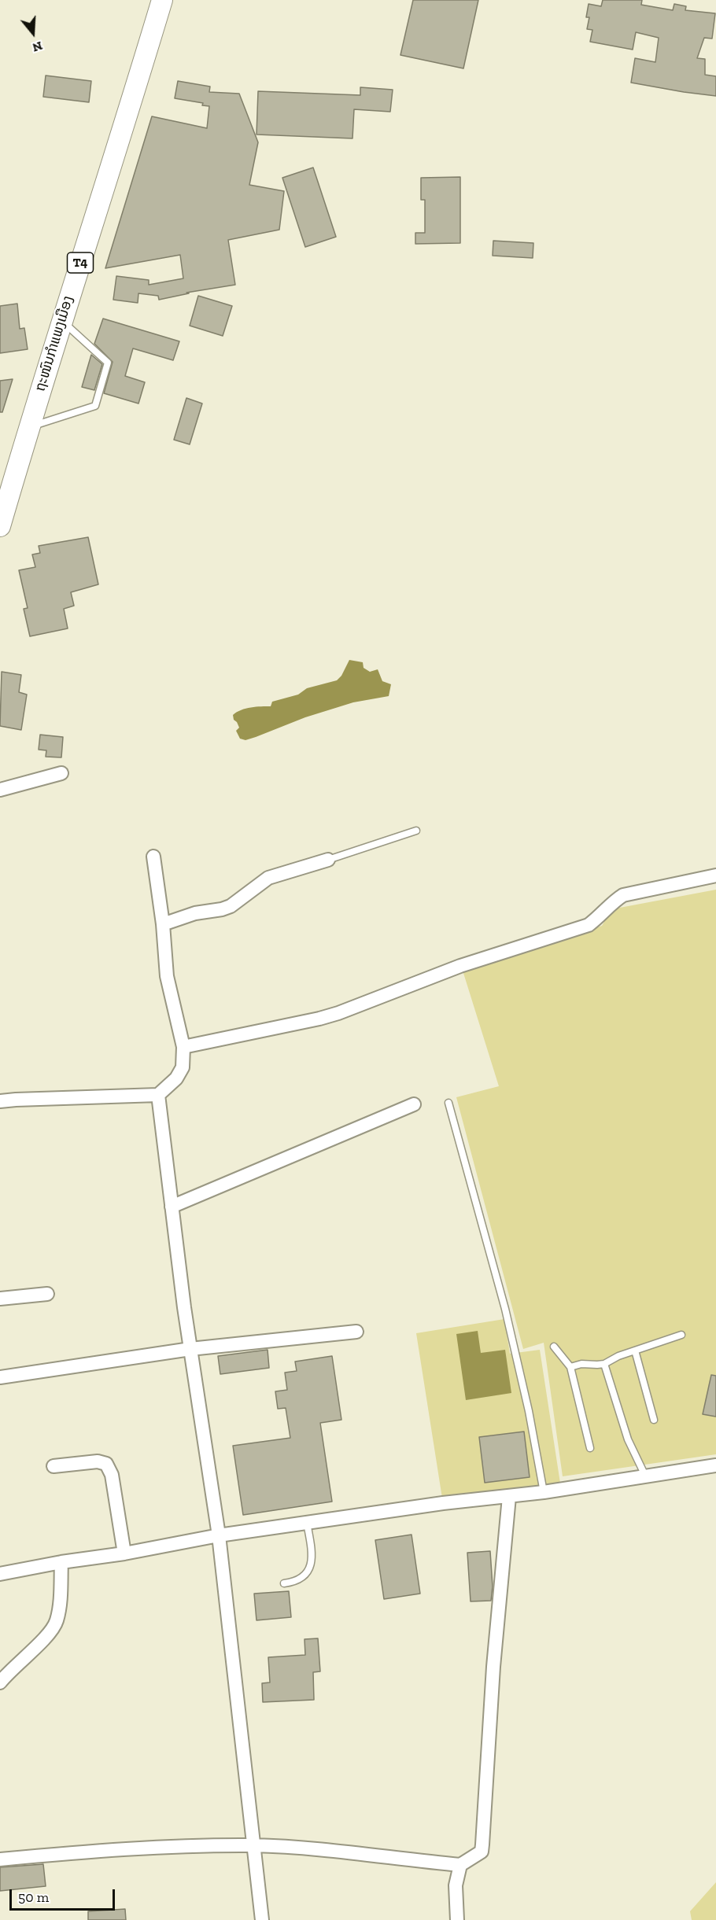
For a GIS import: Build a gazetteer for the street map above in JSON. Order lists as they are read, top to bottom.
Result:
{
  "streets": {
    "main road": ["T4", "ຖະໜົນກຳແພງເມືອງ"]
  },
  "scale_bar": "50 m",
  "north": "bottom"
}
